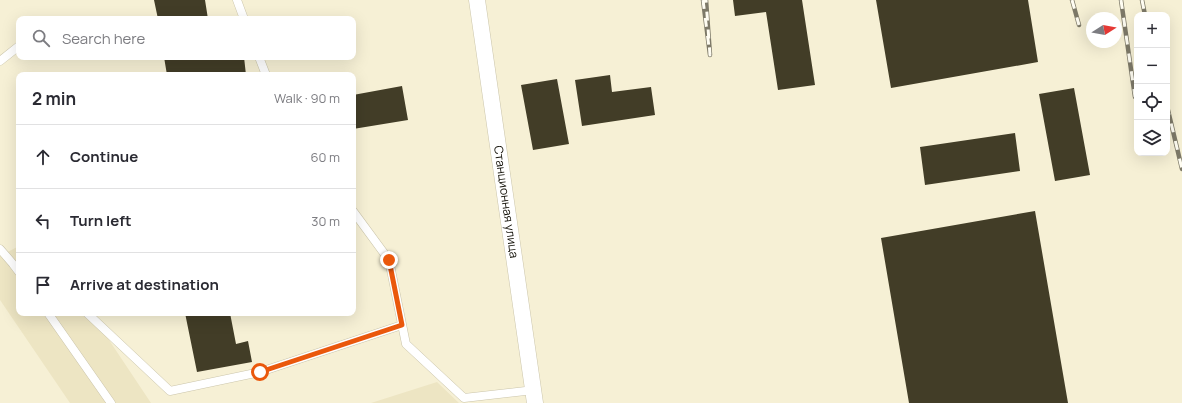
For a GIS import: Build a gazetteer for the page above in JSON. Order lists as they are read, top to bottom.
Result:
{
  "streets": {
    "street": ["Станционная улица"]
  },
  "north": "right",
  "page": {
    "map_buttons": ["+", "−"],
    "search": "Search here",
    "heading": ["2 min", "Walk · 90 m"],
    "list": [
      ["Continue", "60 m"],
      ["Turn left", "30 m"],
      "Arrive at destination"
    ]
  }
}
